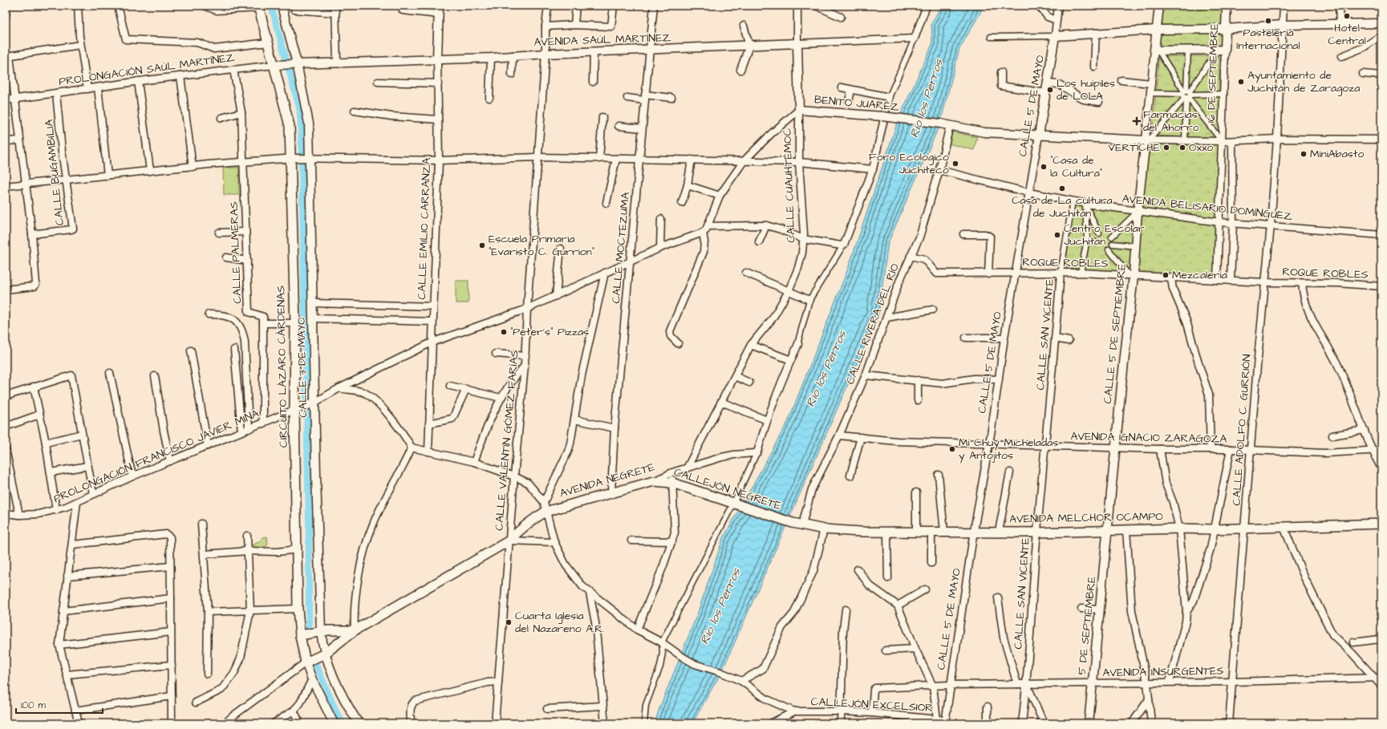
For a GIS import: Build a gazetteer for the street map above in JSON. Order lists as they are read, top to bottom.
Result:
{
  "streets": {
    "main road": [
      "CIRCUITO LÁZARO CÁRDENAS",
      "AVENIDA NEGRETE",
      "CALLEJÓN NEGRETE",
      "AVENIDA MELCHOR OCAMPO"
    ],
    "street": [
      "AVENIDA SAÚL MARTÍNEZ",
      "PROLONGACIÓN SAÚL MARTÍNEZ",
      "16 DE SEPTIEMBRE",
      "BENITO JUARÉZ",
      "CALLE 5 DE MAYO",
      "CALLE BUGAMBILIA",
      "CALLE CUAUHTÉMOC",
      "AVENIDA BELISARIO DOMÍNGUEZ",
      "CALLE EMILIO CARRANZA",
      "CALLE MOCTEZUMA",
      "CALLE PALMERAS",
      "ROQUE ROBLES",
      "CALLE RIVERA DEL RÍO",
      "CALLE 5 DE SEPTIEMBRE",
      "CALLE SAN VICENTE",
      "CALLE 3 DE MAYO",
      "CALLE ADOLFO C. GURRIÓN",
      "AVENIDA IGNACIO ZARAGOZA",
      "CALLE VALENTÍN GÓMEZ FARÍAS",
      "PROLONGACIÓN FRANCISCO JAVIER MINA",
      "5 DE SEPTIEMBRE",
      "AVENIDA INSURGENTES",
      "CALLEJÓN EXCELSIOR"
    ]
  },
  "crossings": [
    ["AVENIDA SAÚL MARTÍNEZ", "PROLONGACIÓN SAÚL MARTÍNEZ"],
    ["AVENIDA SAÚL MARTÍNEZ", "CALLE CUAUHTÉMOC"],
    ["AVENIDA SAÚL MARTÍNEZ", "CALLE EMILIO CARRANZA"],
    ["AVENIDA SAÚL MARTÍNEZ", "CALLE MOCTEZUMA"],
    ["AVENIDA SAÚL MARTÍNEZ", "CIRCUITO LÁZARO CÁRDENAS"],
    ["AVENIDA SAÚL MARTÍNEZ", "CALLE 3 DE MAYO"],
    ["AVENIDA SAÚL MARTÍNEZ", "CALLE VALENTÍN GÓMEZ FARÍAS"],
    ["PROLONGACIÓN SAÚL MARTÍNEZ", "CALLE BUGAMBILIA"],
    ["PROLONGACIÓN SAÚL MARTÍNEZ", "CALLE PALMERAS"],
    ["PROLONGACIÓN SAÚL MARTÍNEZ", "CIRCUITO LÁZARO CÁRDENAS"],
    ["PROLONGACIÓN SAÚL MARTÍNEZ", "CALLE 3 DE MAYO"],
    ["16 DE SEPTIEMBRE", "BENITO JUARÉZ"],
    ["16 DE SEPTIEMBRE", "AVENIDA BELISARIO DOMÍNGUEZ"],
    ["16 DE SEPTIEMBRE", "ROQUE ROBLES"],
    ["BENITO JUARÉZ", "CALLE 5 DE MAYO"],
    ["BENITO JUARÉZ", "CALLE CUAUHTÉMOC"],
    ["BENITO JUARÉZ", "CALLE RIVERA DEL RÍO"],
    ["BENITO JUARÉZ", "CALLE 5 DE SEPTIEMBRE"],
    ["BENITO JUARÉZ", "CALLE ADOLFO C. GURRIÓN"],
    ["CALLE 5 DE MAYO", "AVENIDA BELISARIO DOMÍNGUEZ"],
    ["CALLE 5 DE MAYO", "ROQUE ROBLES"],
    ["CALLE 5 DE MAYO", "AVENIDA IGNACIO ZARAGOZA"],
    ["CALLE 5 DE MAYO", "AVENIDA MELCHOR OCAMPO"],
    ["CALLE 5 DE MAYO", "AVENIDA INSURGENTES"],
    ["CALLE 5 DE MAYO", "CALLEJÓN EXCELSIOR"],
    ["CALLE CUAUHTÉMOC", "AVENIDA NEGRETE"],
    ["AVENIDA BELISARIO DOMÍNGUEZ", "CALLE RIVERA DEL RÍO"],
    ["AVENIDA BELISARIO DOMÍNGUEZ", "CALLE 5 DE SEPTIEMBRE"],
    ["AVENIDA BELISARIO DOMÍNGUEZ", "CALLE ADOLFO C. GURRIÓN"],
    ["CALLE MOCTEZUMA", "AVENIDA NEGRETE"],
    ["ROQUE ROBLES", "CALLE RIVERA DEL RÍO"],
    ["ROQUE ROBLES", "CALLE 5 DE SEPTIEMBRE"],
    ["ROQUE ROBLES", "CALLE SAN VICENTE"],
    ["ROQUE ROBLES", "CALLE ADOLFO C. GURRIÓN"],
    ["CALLE RIVERA DEL RÍO", "AVENIDA IGNACIO ZARAGOZA"],
    ["CALLE RIVERA DEL RÍO", "AVENIDA MELCHOR OCAMPO"],
    ["CALLE 5 DE SEPTIEMBRE", "AVENIDA IGNACIO ZARAGOZA"],
    ["CALLE 5 DE SEPTIEMBRE", "AVENIDA MELCHOR OCAMPO"],
    ["CALLE 5 DE SEPTIEMBRE", "5 DE SEPTIEMBRE"],
    ["CALLE SAN VICENTE", "AVENIDA IGNACIO ZARAGOZA"],
    ["CALLE SAN VICENTE", "AVENIDA MELCHOR OCAMPO"],
    ["CALLE SAN VICENTE", "AVENIDA INSURGENTES"],
    ["CIRCUITO LÁZARO CÁRDENAS", "CALLE 3 DE MAYO"],
    ["CIRCUITO LÁZARO CÁRDENAS", "PROLONGACIÓN FRANCISCO JAVIER MINA"],
    ["CIRCUITO LÁZARO CÁRDENAS", "AVENIDA NEGRETE"],
    ["CALLE 3 DE MAYO", "AVENIDA NEGRETE"],
    ["CALLE ADOLFO C. GURRIÓN", "AVENIDA IGNACIO ZARAGOZA"],
    ["CALLE ADOLFO C. GURRIÓN", "AVENIDA MELCHOR OCAMPO"],
    ["CALLE ADOLFO C. GURRIÓN", "AVENIDA INSURGENTES"],
    ["CALLE VALENTÍN GÓMEZ FARÍAS", "AVENIDA NEGRETE"],
    ["AVENIDA NEGRETE", "CALLEJÓN NEGRETE"],
    ["AVENIDA NEGRETE", "CALLEJÓN EXCELSIOR"],
    ["CALLEJÓN NEGRETE", "AVENIDA MELCHOR OCAMPO"],
    ["AVENIDA MELCHOR OCAMPO", "5 DE SEPTIEMBRE"],
    ["5 DE SEPTIEMBRE", "AVENIDA INSURGENTES"],
    ["AVENIDA INSURGENTES", "CALLEJÓN EXCELSIOR"]
  ],
  "water": ["Rio los Perros"],
  "places": {
    "other": [
      "Hotel Central",
      "Pastelería Internacional",
      "Ayuntamiento de Juchitán de Zaragoza",
      "Los huipiles de LOLA",
      "VERTICHE",
      "Oxxo",
      "MiniAbasto",
      "Foro Ecologico Juchiteco",
      "\"Casa de la Cultura\"",
      "Casa de La cultura de Juchitan",
      "Centro Escolar Juchitan",
      "Escuela Primaria \"Evaristo C. Gurrion\"",
      "Mezcalería",
      "\"Peter's\" Pizzas",
      "Mi Chuy Micheladas y Antojitos",
      "Cuarta Iglesia del Nazareno A.R."
    ],
    "health": ["Farmacias del Ahorro"]
  },
  "scale_bar": "100 m"
}
